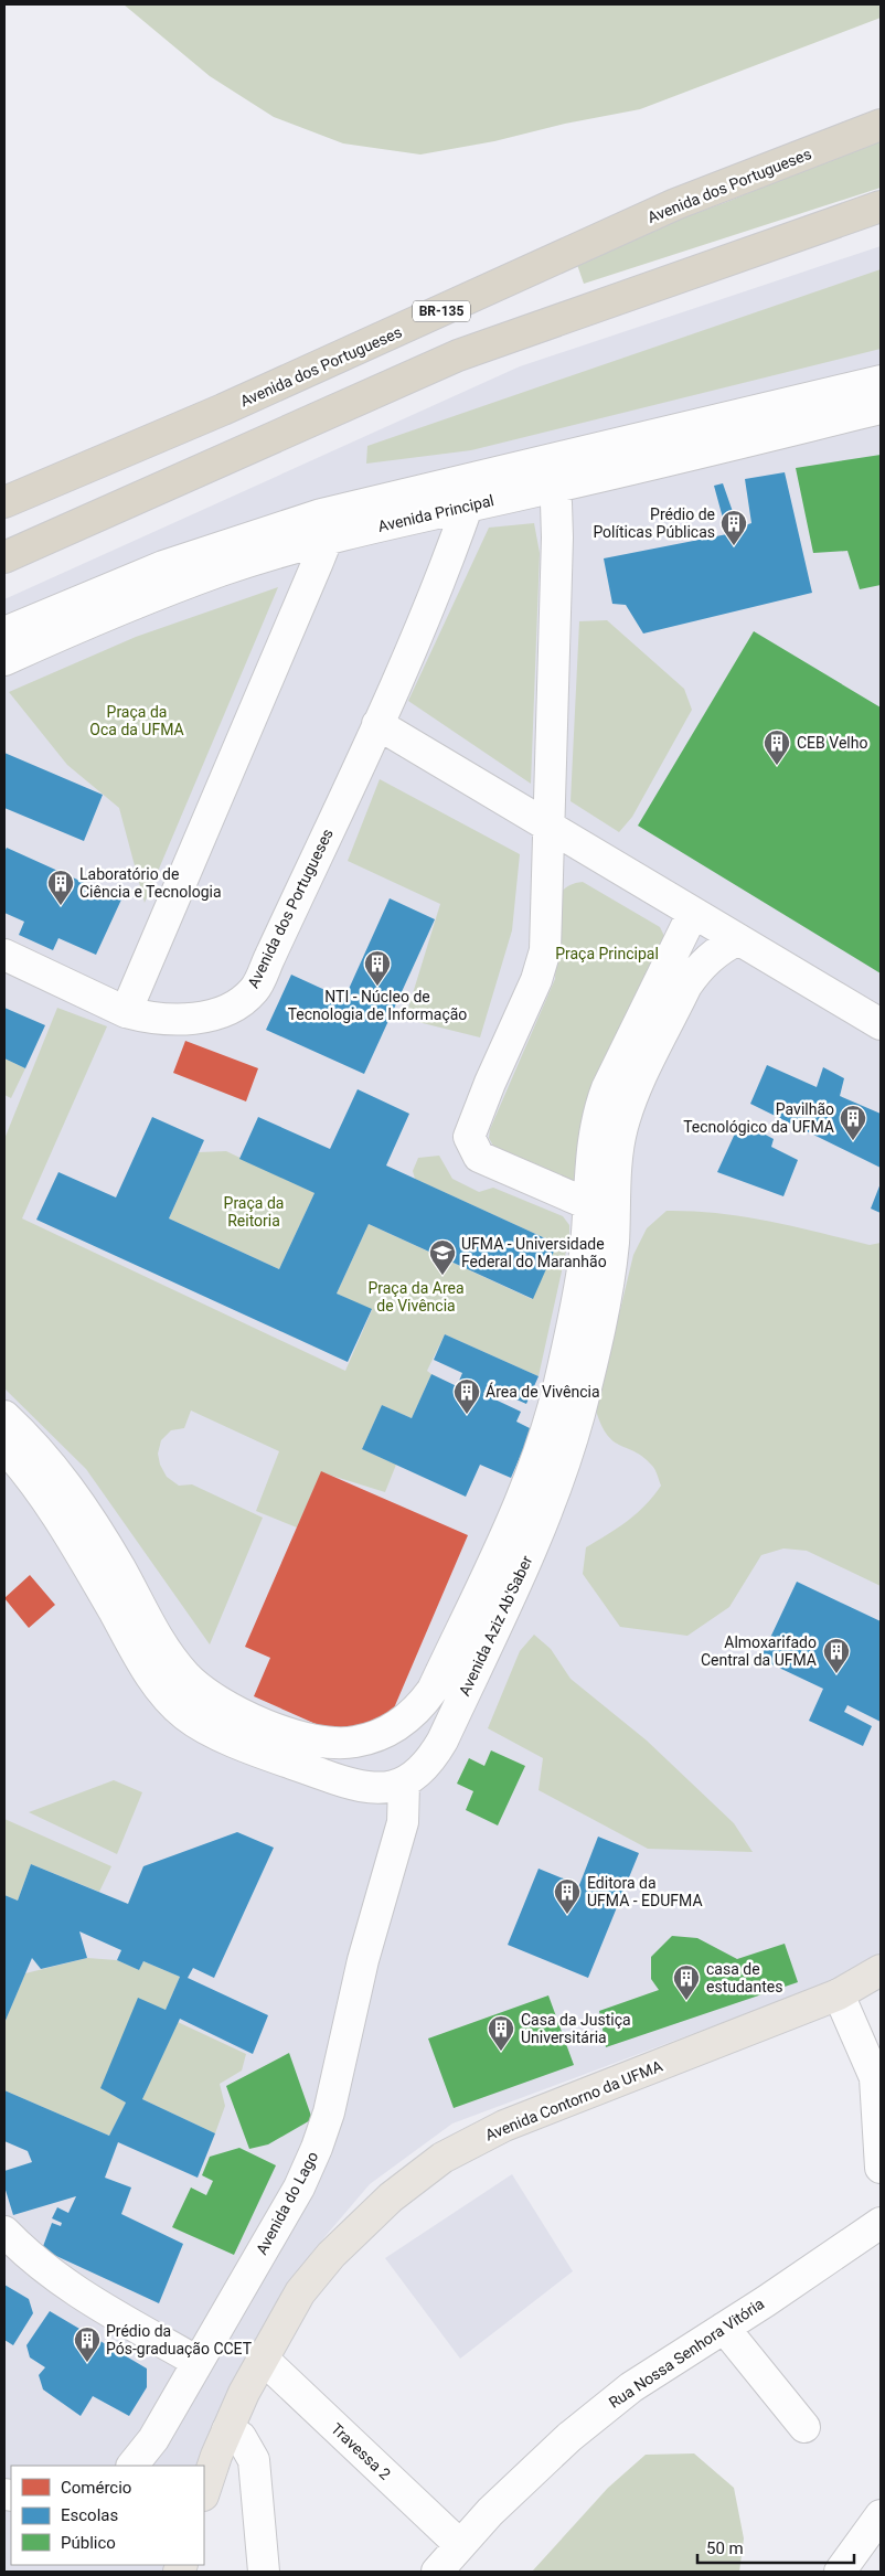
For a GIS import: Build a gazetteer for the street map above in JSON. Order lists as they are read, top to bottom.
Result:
{
  "streets": {
    "highway": ["Avenida dos Portugueses", "BR-135"],
    "main road": ["Avenida Contorno da UFMA"],
    "street": [
      "Avenida Principal",
      "Avenida Aziz Ab'Saber",
      "Avenida do Lago",
      "Rua Nossa Senhora Vitória",
      "Travessa 2"
    ]
  },
  "crossings": [
    ["Avenida dos Portugueses", "Avenida Principal"],
    ["Avenida Aziz Ab'Saber", "Avenida do Lago"],
    ["Avenida Contorno da UFMA", "Travessa 2"],
    ["Rua Nossa Senhora Vitória", "Travessa 2"]
  ],
  "parks": [
    "Praça da Oca da UFMA",
    "Praça Principal",
    "Praça da Reitoria",
    "Praça da Area de Vivência"
  ],
  "places": {
    "building": [
      "Prédio de Políticas Públicas",
      "CEB Velho",
      "Laboratório de Ciência e Tecnologia",
      "NTI - Núcleo de Tecnologia de Informação",
      "Pavilhão Tecnológico da UFMA",
      "Área de Vivência",
      "Almoxarifado Central da UFMA",
      "Editora da UFMA - EDUFMA",
      "casa de estudantes",
      "Casa da Justiça Universitária",
      "Prédio da Pós-graduação CCET"
    ],
    "school or university": ["UFMA - Universidade Federal do Maranhão"]
  },
  "legend": ["Comércio", "Escolas", "Público"],
  "scale_bar": "50 m"
}
